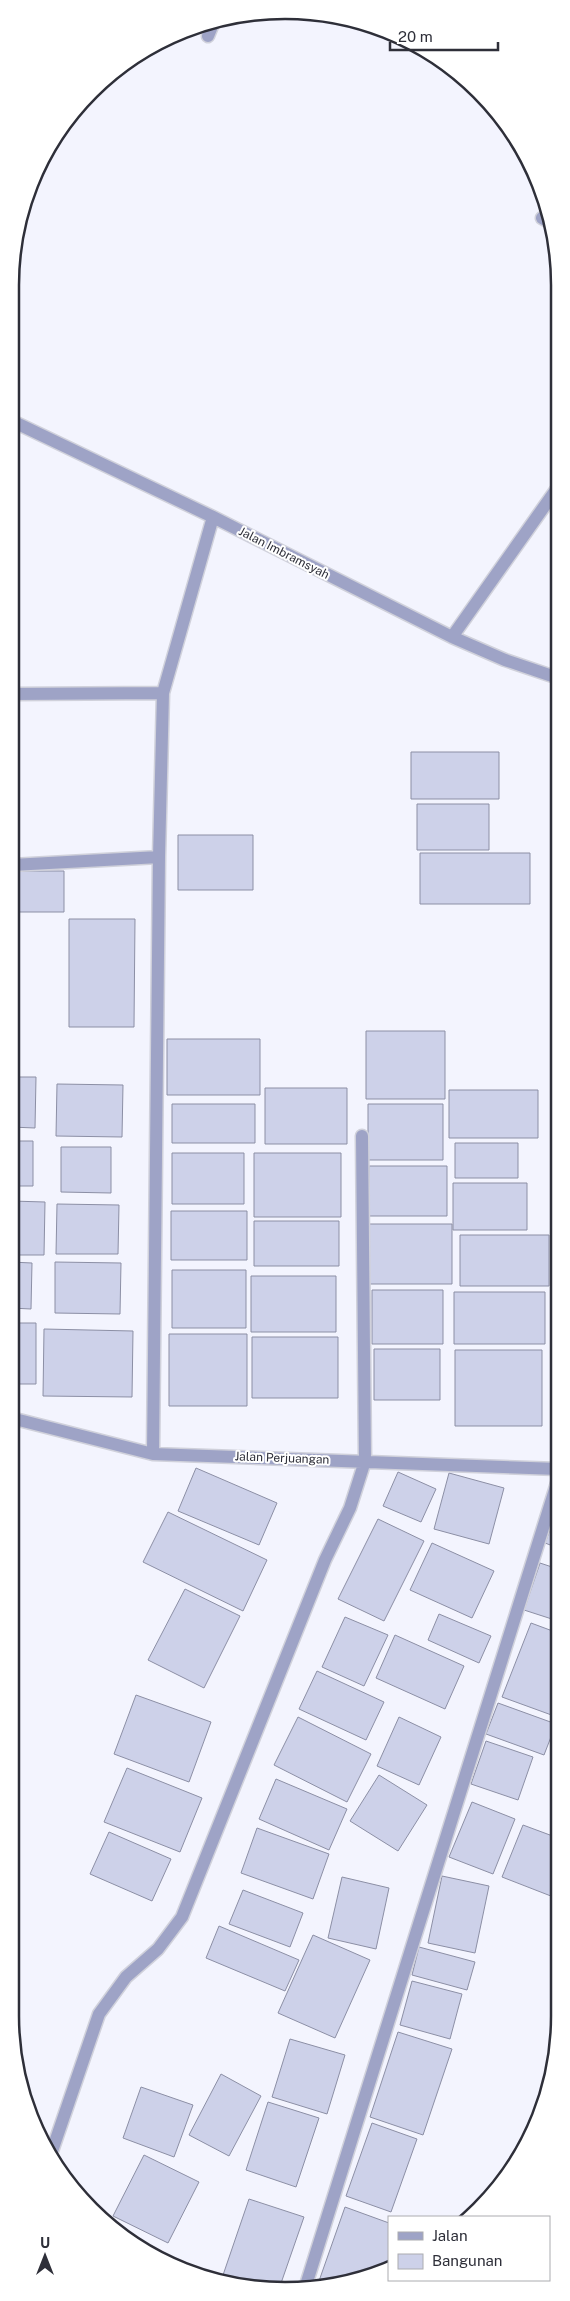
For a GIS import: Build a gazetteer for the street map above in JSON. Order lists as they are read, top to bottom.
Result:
{
  "streets": {
    "street": ["Jalan Imbramsyah", "Jalan Perjuangan"]
  },
  "legend": ["Jalan", "Bangunan"],
  "scale_bar": "20 m",
  "north": "top"
}
